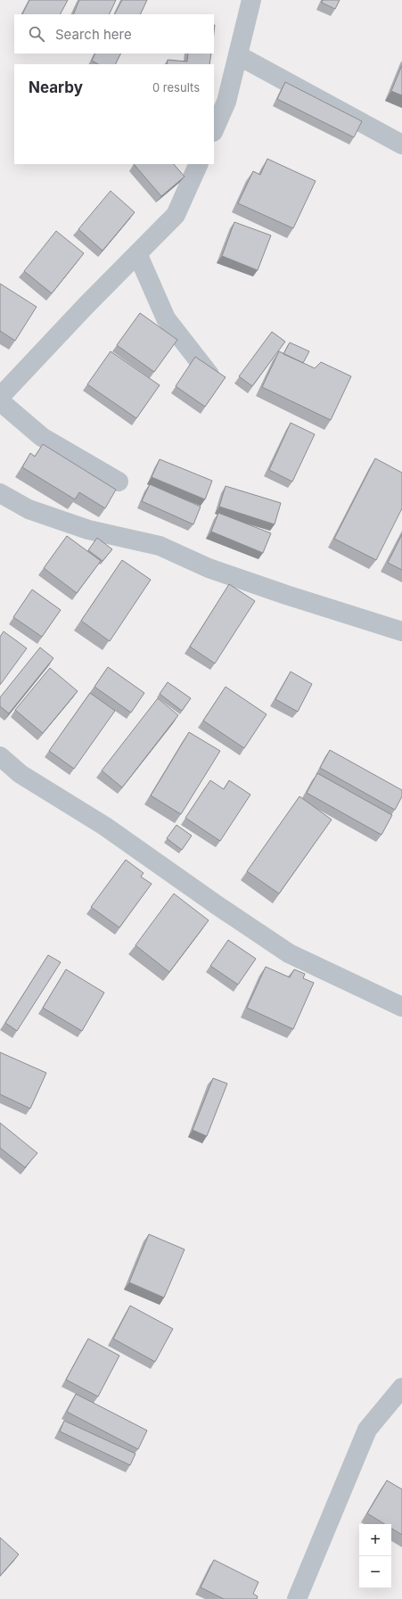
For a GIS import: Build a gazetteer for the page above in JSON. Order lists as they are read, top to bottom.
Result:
{
  "page": {
    "search": "Search here",
    "heading": ["Nearby", "0 results"],
    "map_buttons": ["+", "−"]
  }
}
